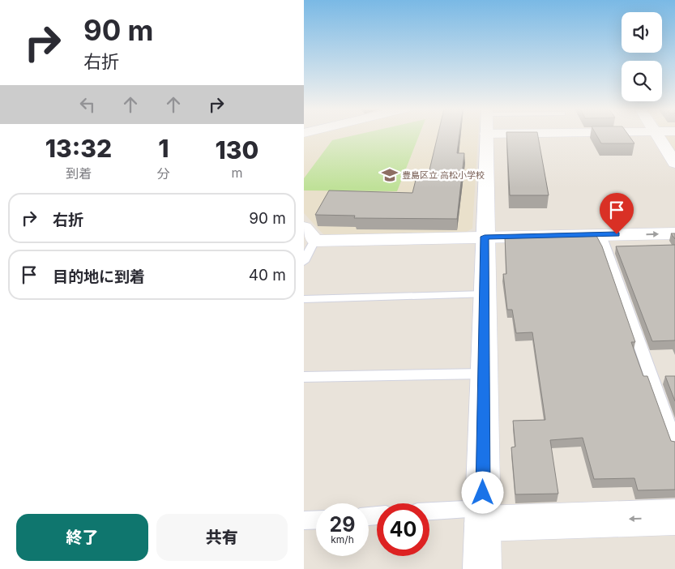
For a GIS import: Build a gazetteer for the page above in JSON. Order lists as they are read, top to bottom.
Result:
{
  "places": {
    "school or university": ["豊島区立 高松小学校"]
  },
  "page": {
    "turn": ["90 m", "右折"],
    "eta": [
      "13:32",
      "到着",
      "1",
      "分",
      "130",
      "m"
    ],
    "list": [
      {
        "name": "右折",
        "value": "90 m"
      },
      {
        "name": "目的地に到着",
        "value": "40 m"
      }
    ],
    "speed": "29 km/h",
    "limit": "40",
    "buttons": ["終了", "共有"]
  }
}
